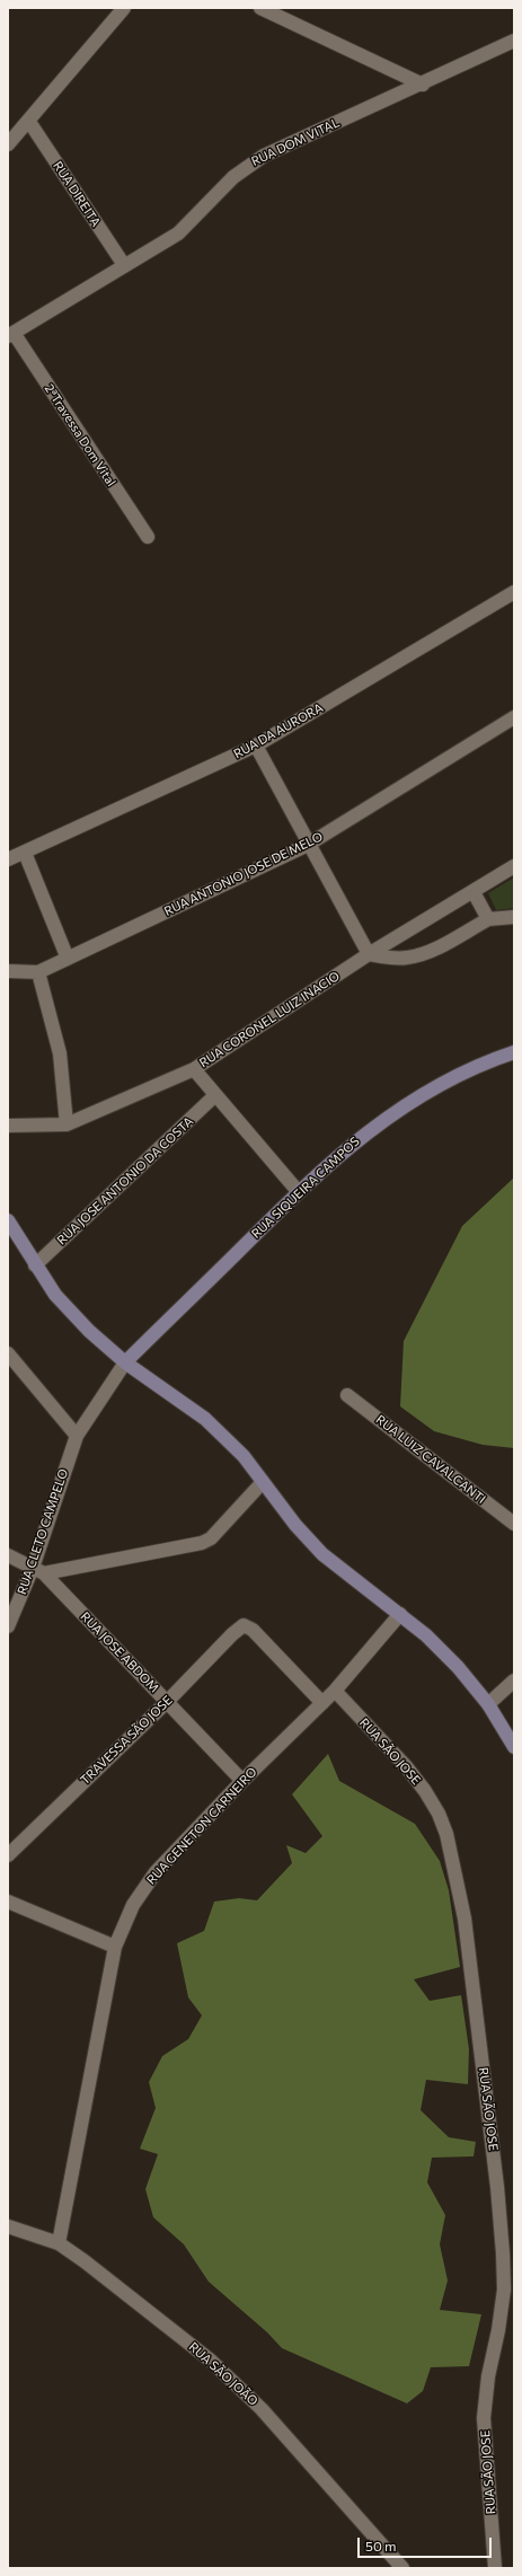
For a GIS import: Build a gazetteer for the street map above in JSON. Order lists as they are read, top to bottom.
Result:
{
  "streets": {
    "main road": ["RUA SIQUEIRA CAMPOS"],
    "street": [
      "RUA DOM VITAL",
      "RUA DIREITA",
      "2ªTravessa Dom Vital",
      "RUA DA AURORA",
      "RUA ANTONIO JOSE DE MELO",
      "RUA CORONEL LUIZ INACIO",
      "RUA JOSE ANTONIO DA COSTA",
      "RUA LUIZ CAVALCANTI",
      "RUA CLETO CAMPELO",
      "RUA JOSE ABDOM",
      "TRAVESSA SÃO JOSE",
      "RUA SÃO JOSE",
      "RUA GENETON CARNEIRO",
      "RUA SÃO JOÃO"
    ]
  },
  "crossings": [
    ["RUA DOM VITAL", "RUA DIREITA"],
    ["RUA DOM VITAL", "2ªTravessa Dom Vital"],
    ["RUA SIQUEIRA CAMPOS", "RUA CLETO CAMPELO"],
    ["RUA CLETO CAMPELO", "RUA JOSE ABDOM"],
    ["RUA JOSE ABDOM", "TRAVESSA SÃO JOSE"],
    ["RUA JOSE ABDOM", "RUA GENETON CARNEIRO"],
    ["TRAVESSA SÃO JOSE", "RUA GENETON CARNEIRO"],
    ["RUA SÃO JOSE", "RUA GENETON CARNEIRO"],
    ["RUA GENETON CARNEIRO", "RUA SÃO JOÃO"]
  ],
  "scale_bar": "50 m"
}
